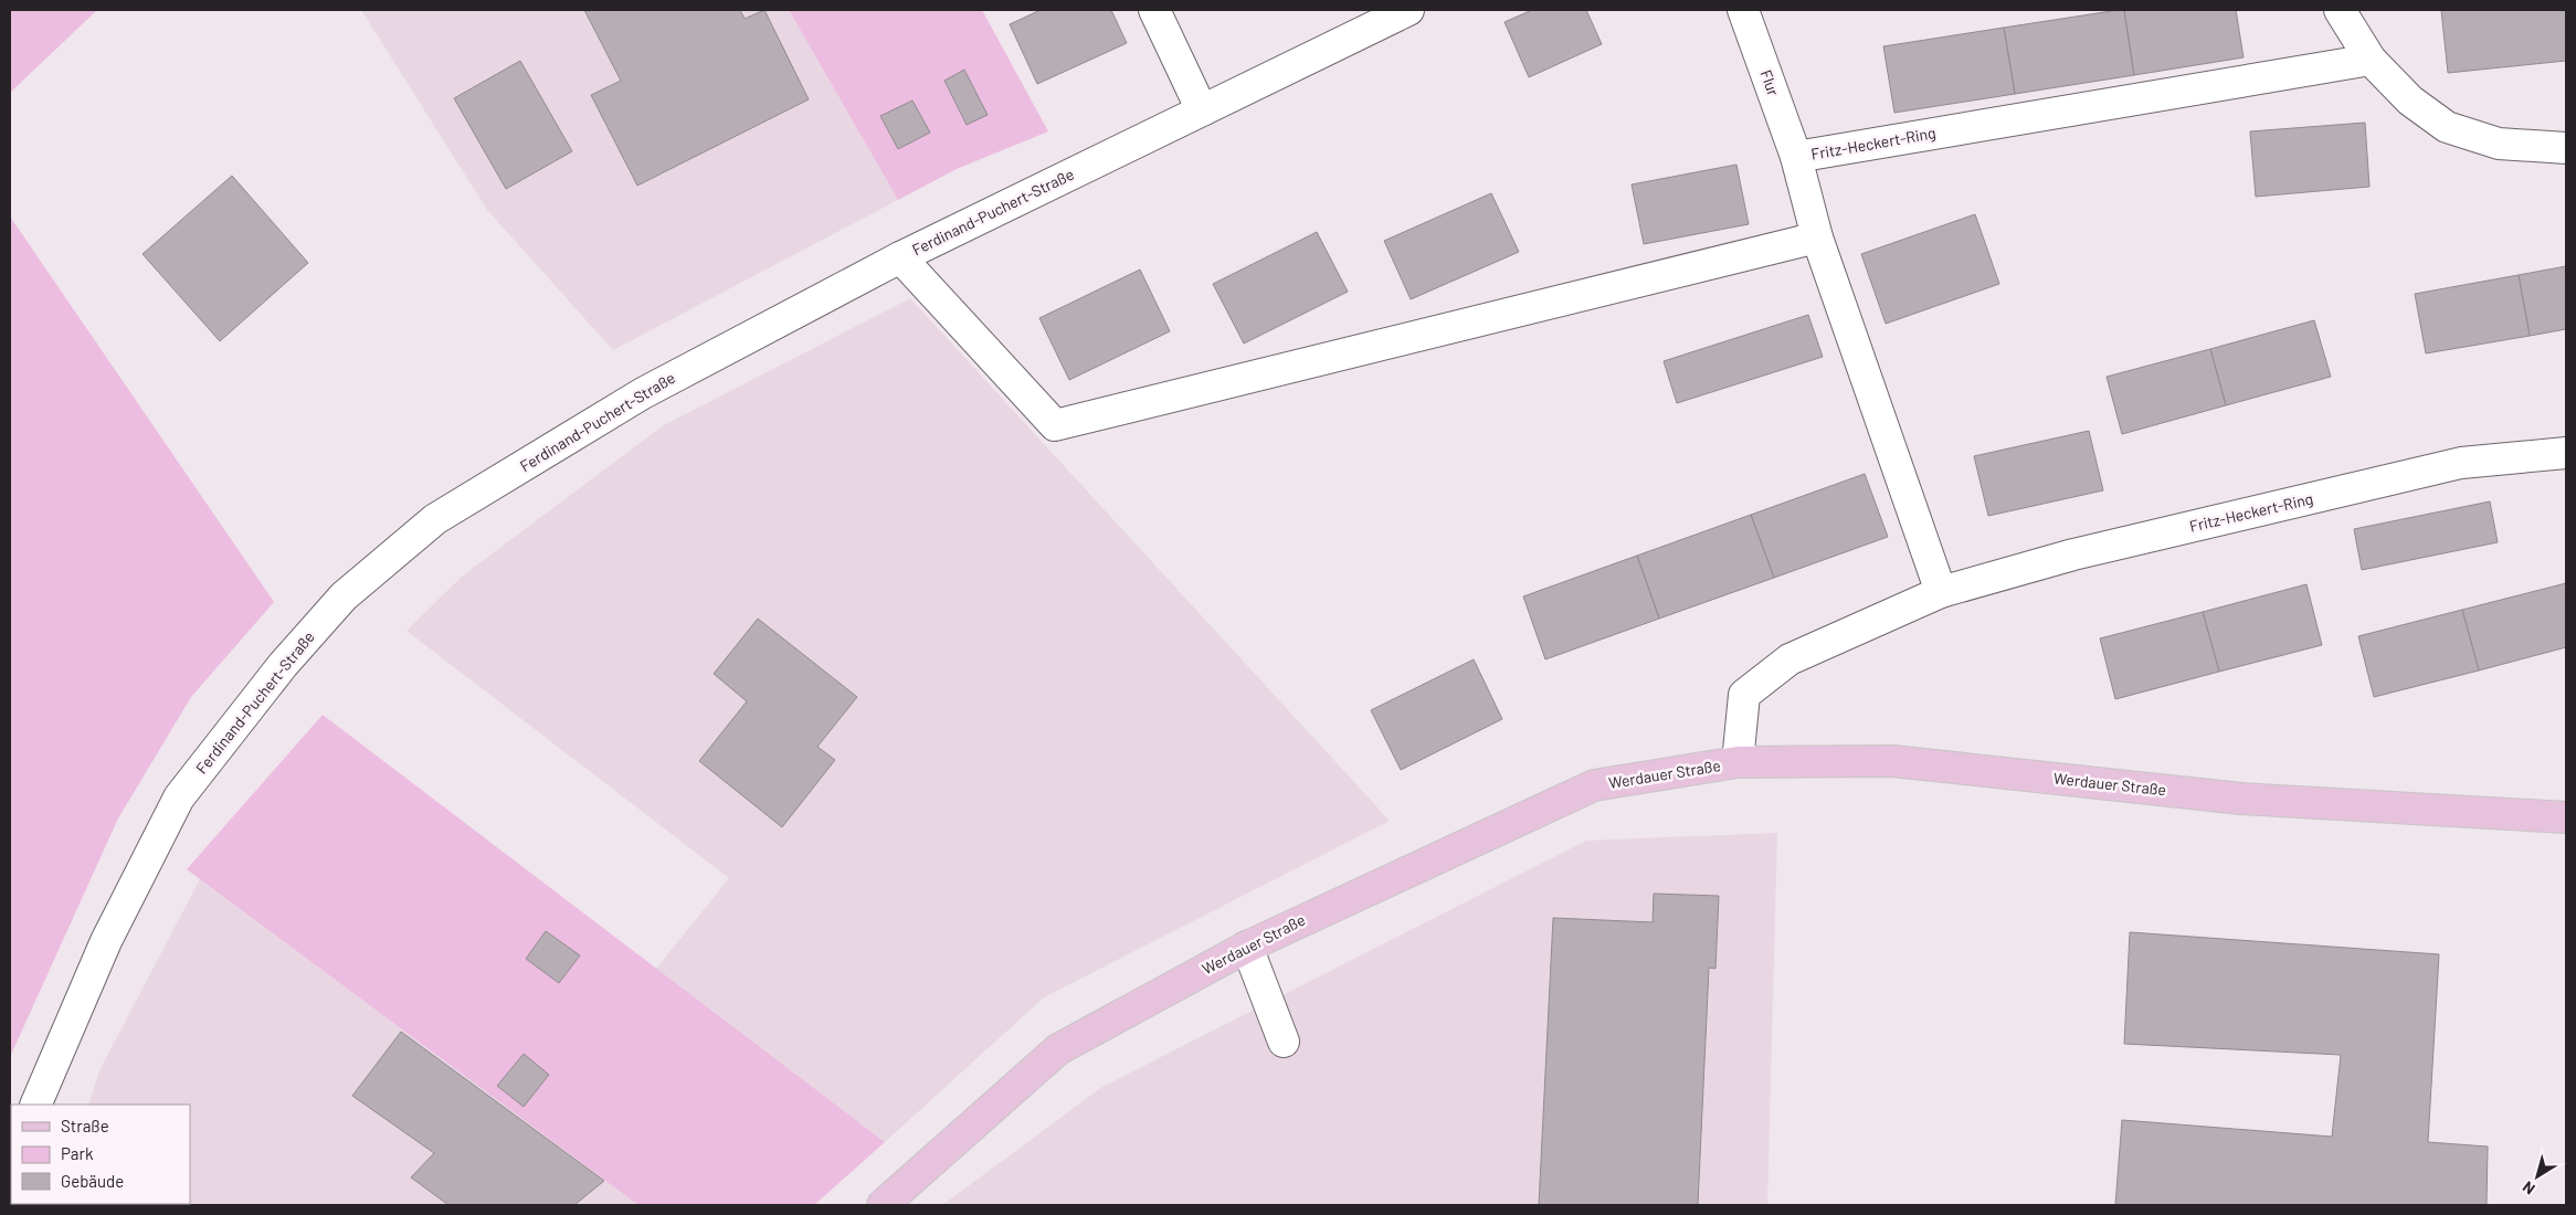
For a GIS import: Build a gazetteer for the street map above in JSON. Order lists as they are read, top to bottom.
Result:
{
  "streets": {
    "main road": ["Werdauer Straße"],
    "street": ["Flur", "Fritz-Heckert-Ring", "Ferdinand-Puchert-Straße"]
  },
  "crossings": [
    ["Flur", "Fritz-Heckert-Ring"],
    ["Fritz-Heckert-Ring", "Werdauer Straße"]
  ],
  "legend": ["Straße", "Park", "Gebäude"],
  "north": "bottom left"
}
